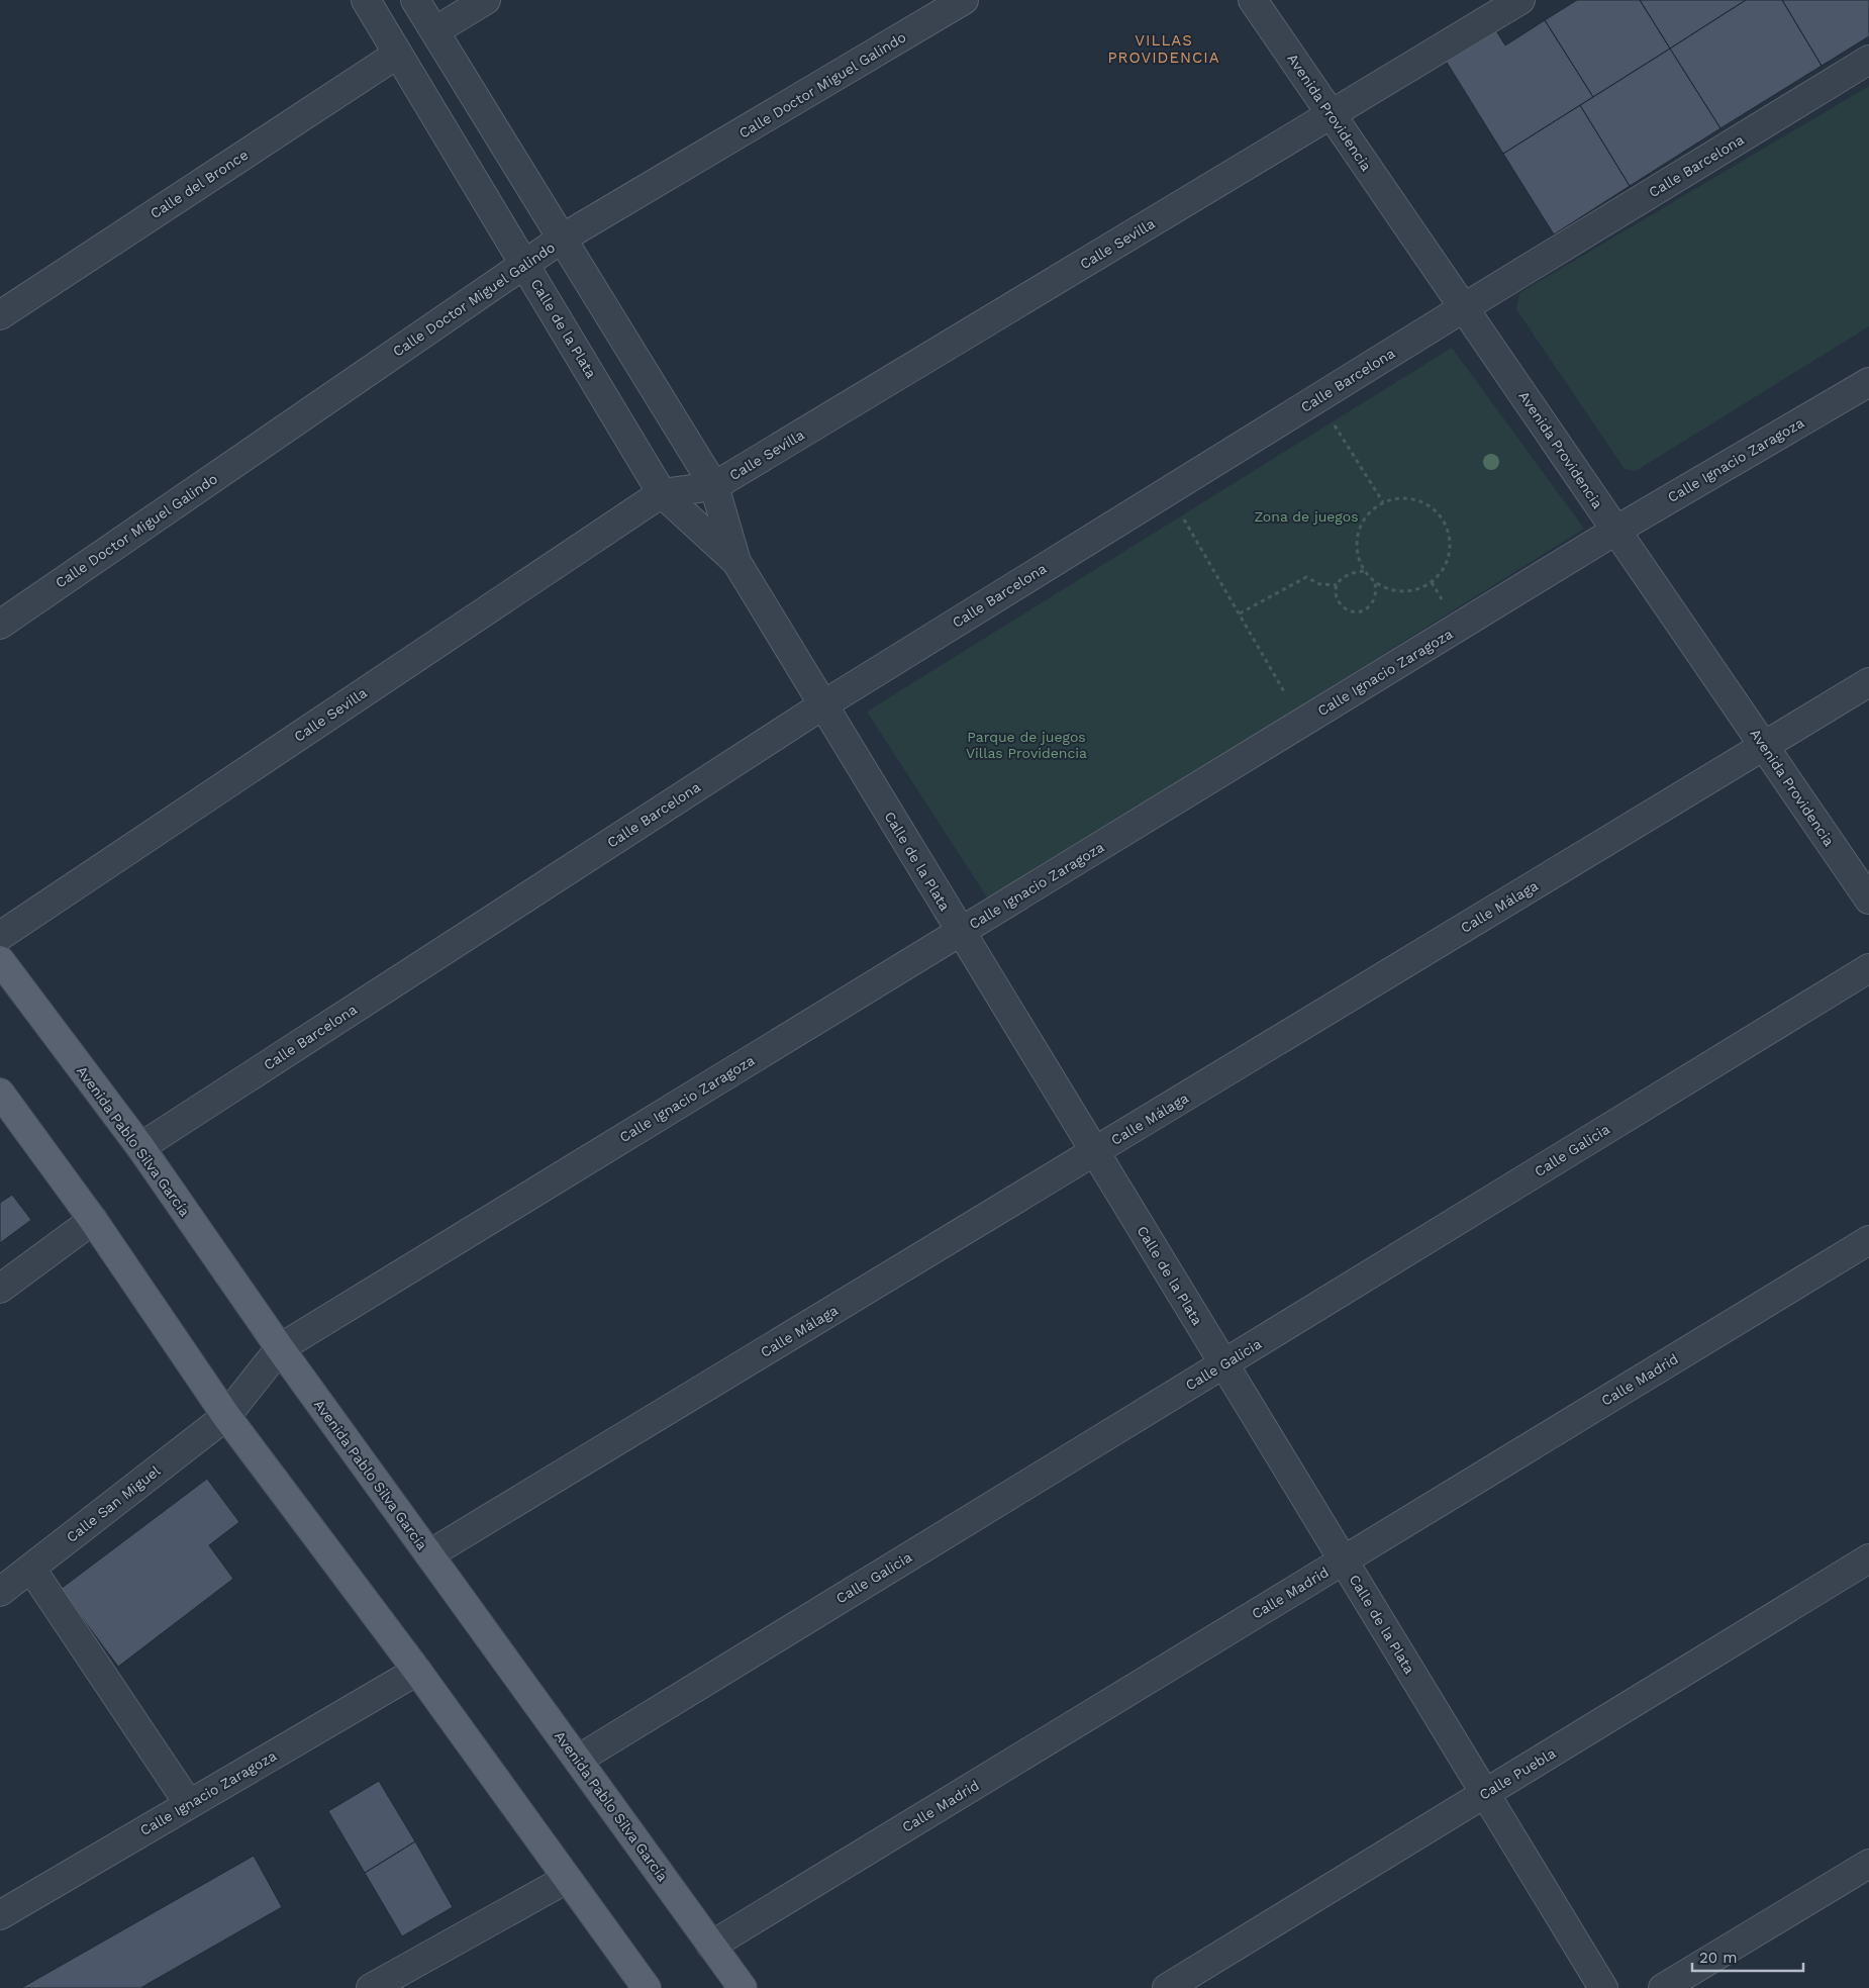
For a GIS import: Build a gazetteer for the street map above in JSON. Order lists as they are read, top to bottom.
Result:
{
  "streets": {
    "main road": ["Avenida Pablo Silva García"],
    "street": [
      "Calle Doctor Miguel Galindo",
      "Avenida Providencia",
      "Calle Barcelona",
      "Calle del Bronce",
      "Calle Sevilla",
      "Calle de la Plata",
      "Calle Ignacio Zaragoza",
      "Calle Málaga",
      "Calle Galicia",
      "Calle Madrid",
      "Calle San Miguel",
      "Calle Puebla"
    ]
  },
  "crossings": [
    ["Calle Doctor Miguel Galindo", "Calle de la Plata"],
    ["Avenida Providencia", "Calle Barcelona"],
    ["Avenida Providencia", "Calle Sevilla"],
    ["Avenida Providencia", "Calle Ignacio Zaragoza"],
    ["Avenida Providencia", "Calle Málaga"],
    ["Calle Barcelona", "Calle de la Plata"],
    ["Calle Barcelona", "Avenida Pablo Silva García"],
    ["Calle del Bronce", "Calle de la Plata"],
    ["Calle Sevilla", "Calle de la Plata"],
    ["Calle de la Plata", "Calle Ignacio Zaragoza"],
    ["Calle de la Plata", "Calle Málaga"],
    ["Calle de la Plata", "Calle Galicia"],
    ["Calle de la Plata", "Calle Madrid"],
    ["Calle de la Plata", "Calle Puebla"],
    ["Calle Ignacio Zaragoza", "Avenida Pablo Silva García"],
    ["Calle Ignacio Zaragoza", "Calle San Miguel"],
    ["Calle Málaga", "Avenida Pablo Silva García"],
    ["Avenida Pablo Silva García", "Calle Galicia"],
    ["Avenida Pablo Silva García", "Calle Madrid"]
  ],
  "districts": ["VILLAS PROVIDENCIA"],
  "parks": ["Zona de juegos", "Parque de juegos Villas Providencia"],
  "scale_bar": "20 m"
}
